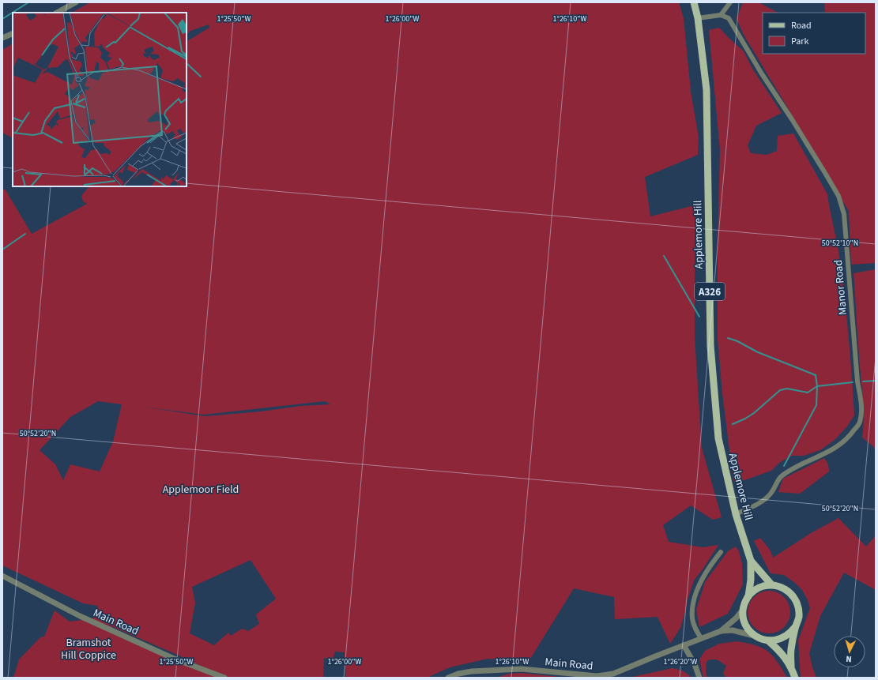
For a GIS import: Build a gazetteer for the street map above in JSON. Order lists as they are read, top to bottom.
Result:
{
  "streets": {
    "main road": ["Applemore Hill", "A326"],
    "street": ["Manor Road", "Main Road"]
  },
  "crossings": [
    ["Applemore Hill", "Manor Road"],
    ["Applemore Hill", "A326"],
    ["Applemore Hill", "Main Road"]
  ],
  "parks": ["Applemoor Field", "Bramshot Hill Coppice"],
  "legend": ["Road", "Park"],
  "north": "bottom",
  "coordinates": [
    "1°25'50\"W",
    "1°26'00\"W",
    "1°26'10\"W",
    "50°52'10\"N",
    "50°52'20\"N",
    "1°26'20\"W"
  ]
}
